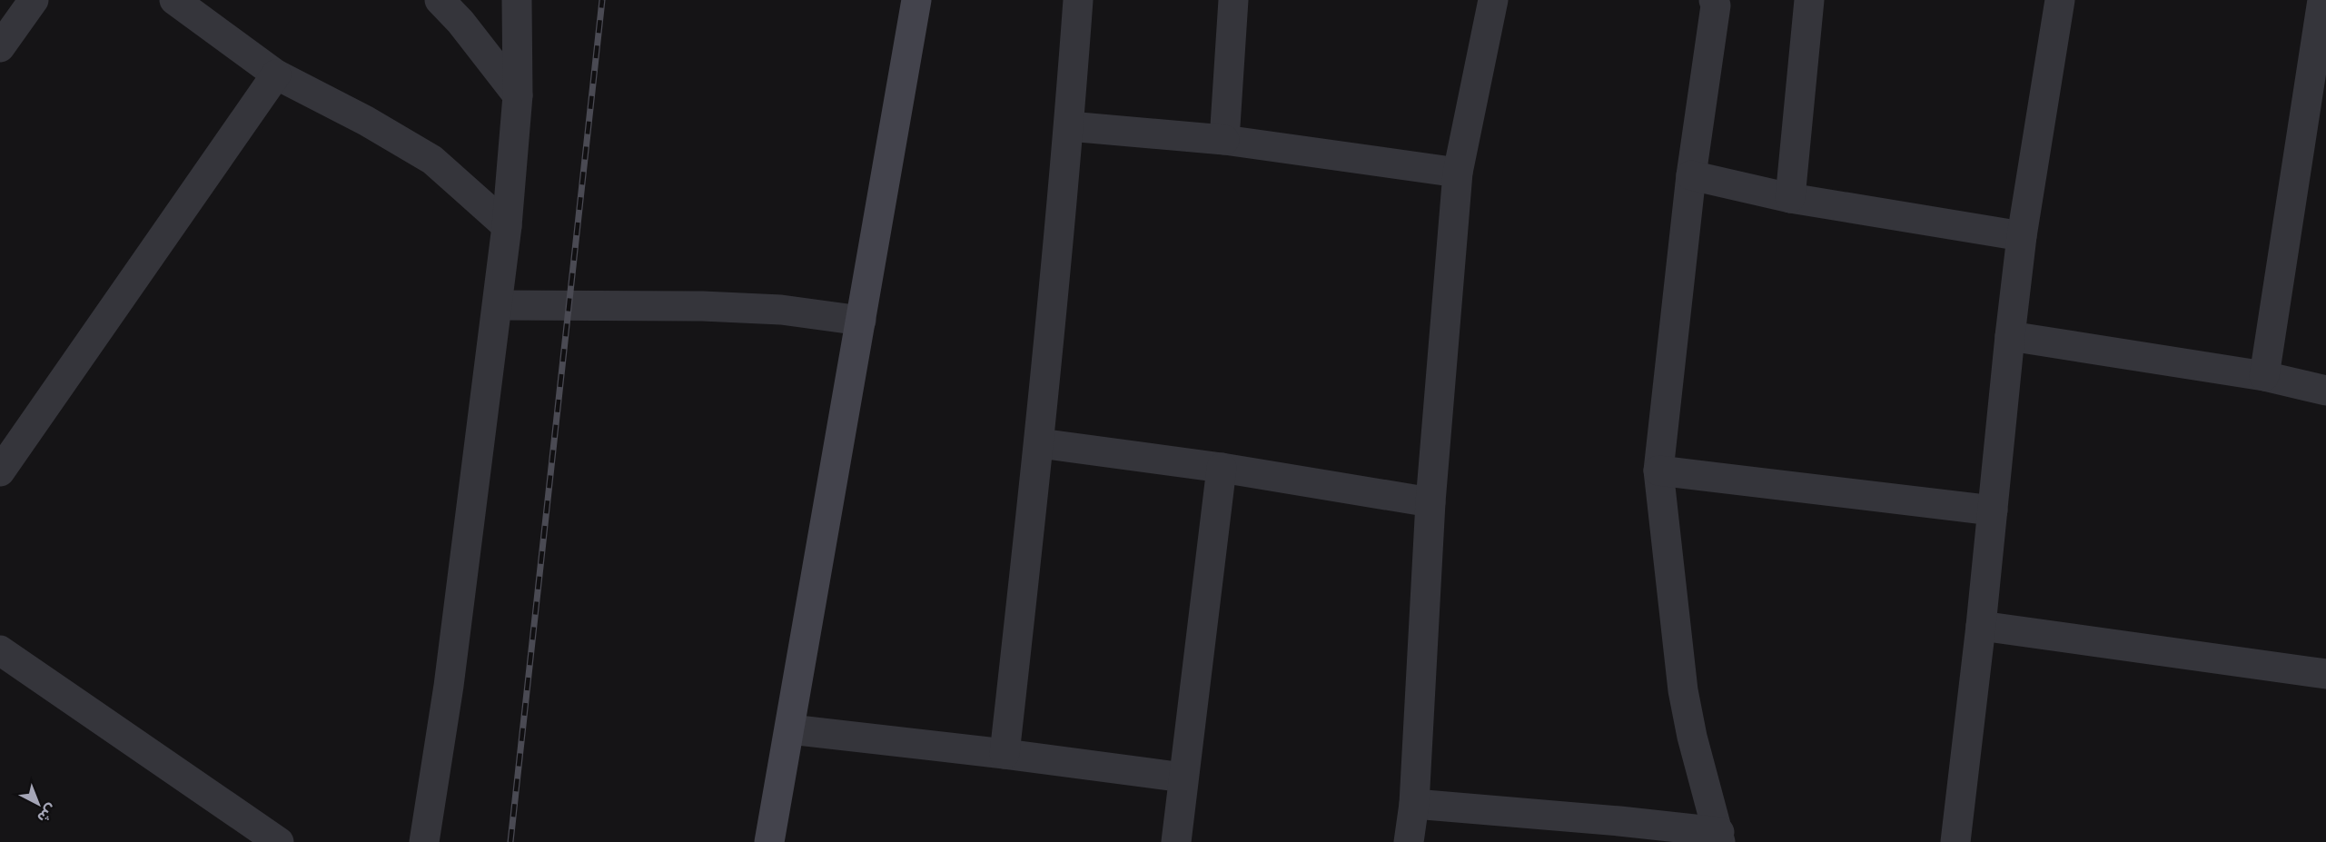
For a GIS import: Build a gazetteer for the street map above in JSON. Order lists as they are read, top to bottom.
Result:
{
  "north": "bottom right"
}
